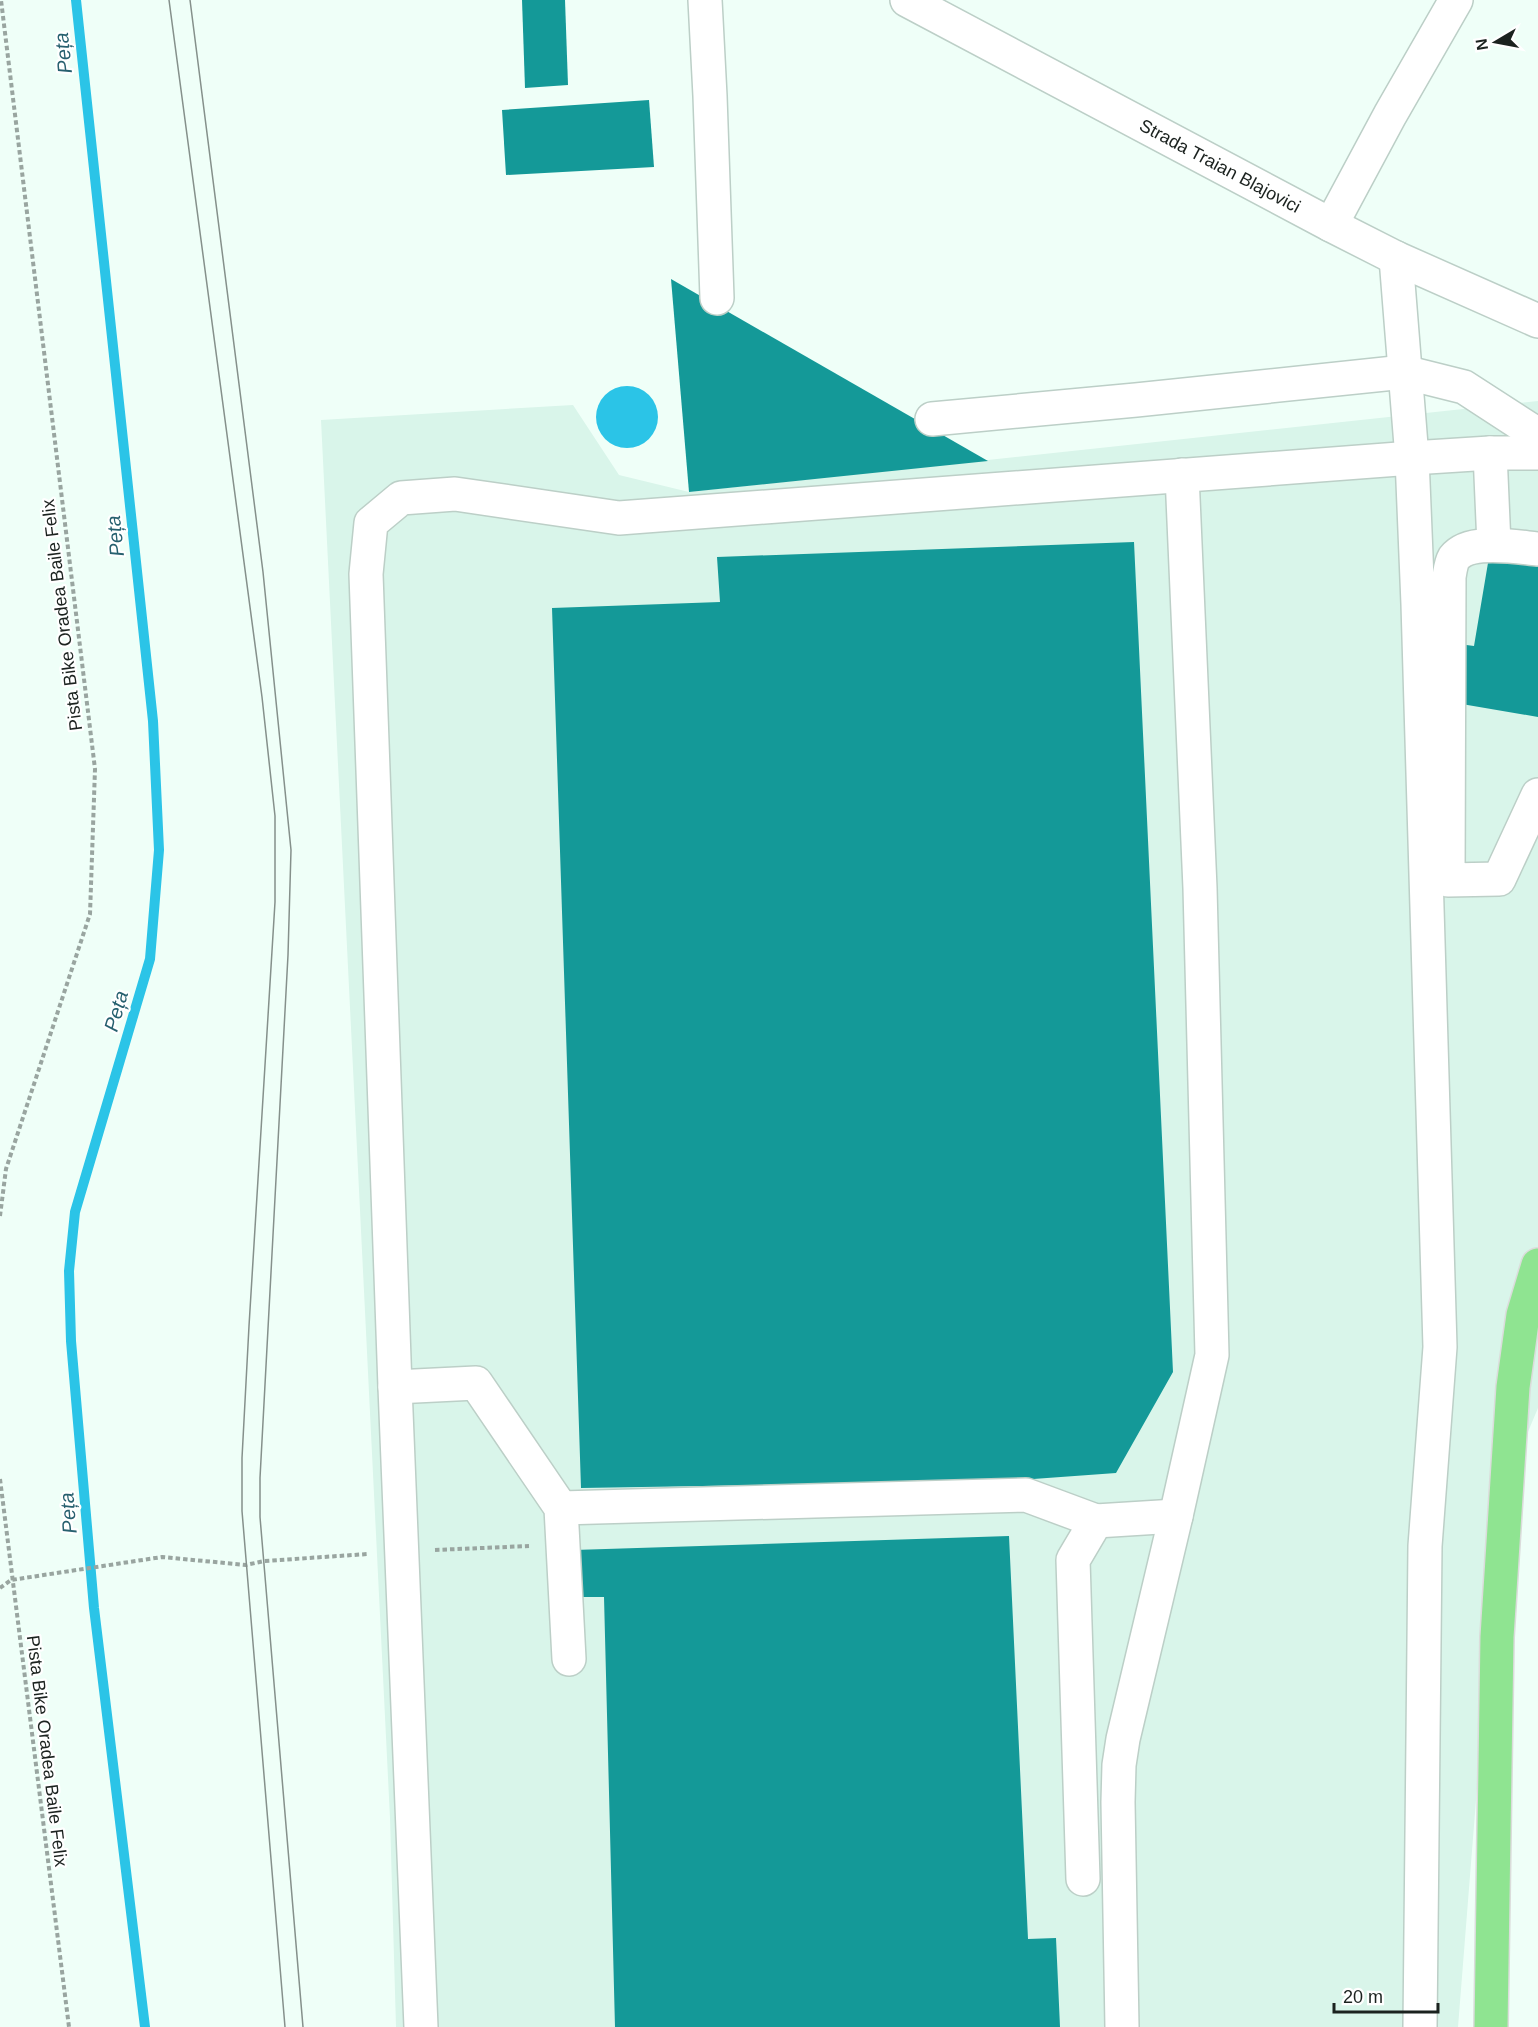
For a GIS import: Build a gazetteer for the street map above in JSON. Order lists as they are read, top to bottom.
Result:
{
  "streets": {
    "street": ["Strada Traian Blajovici"],
    "path": ["Pista Bike Oradea Baile Felix"]
  },
  "water": ["Peța"],
  "scale_bar": "20 m",
  "north": "left"
}
